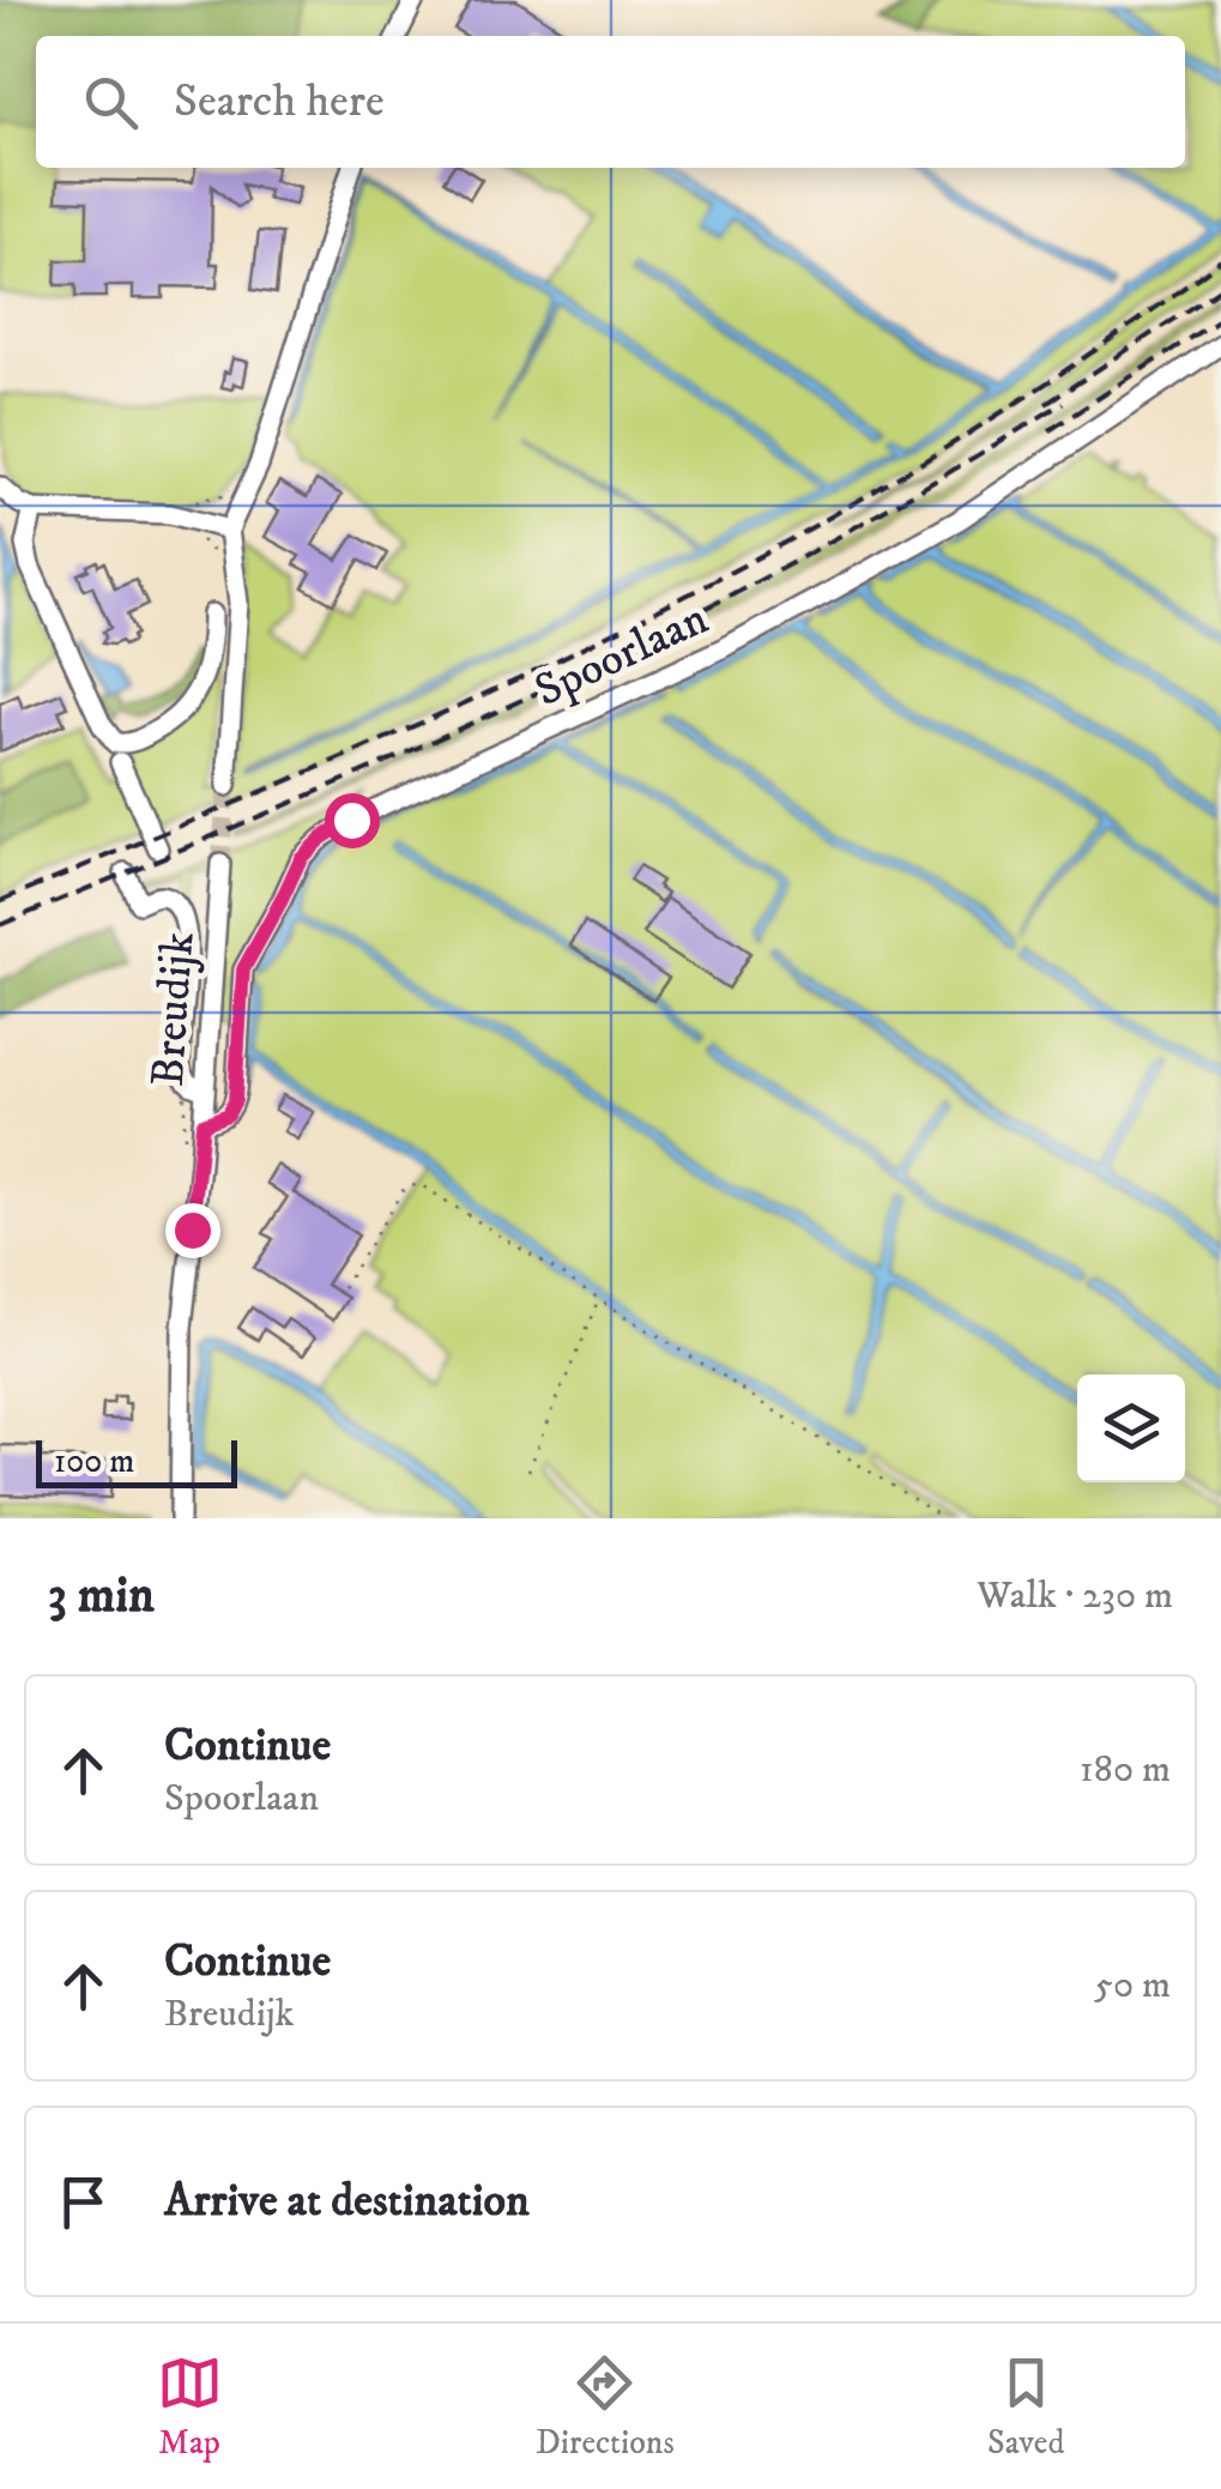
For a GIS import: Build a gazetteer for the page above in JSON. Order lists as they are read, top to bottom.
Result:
{
  "streets": {
    "street": ["Spoorlaan", "Breudijk"]
  },
  "crossings": [
    ["Spoorlaan", "Breudijk"]
  ],
  "scale_bar": "100 m",
  "page": {
    "search": "Search here",
    "scale": "100 m",
    "heading": ["3 min", "Walk · 230 m"],
    "list": [
      ["Continue", "Spoorlaan", "180 m"],
      ["Continue", "Breudijk", "50 m"],
      "Arrive at destination"
    ],
    "nav": ["Map", "Directions", "Saved"]
  }
}
